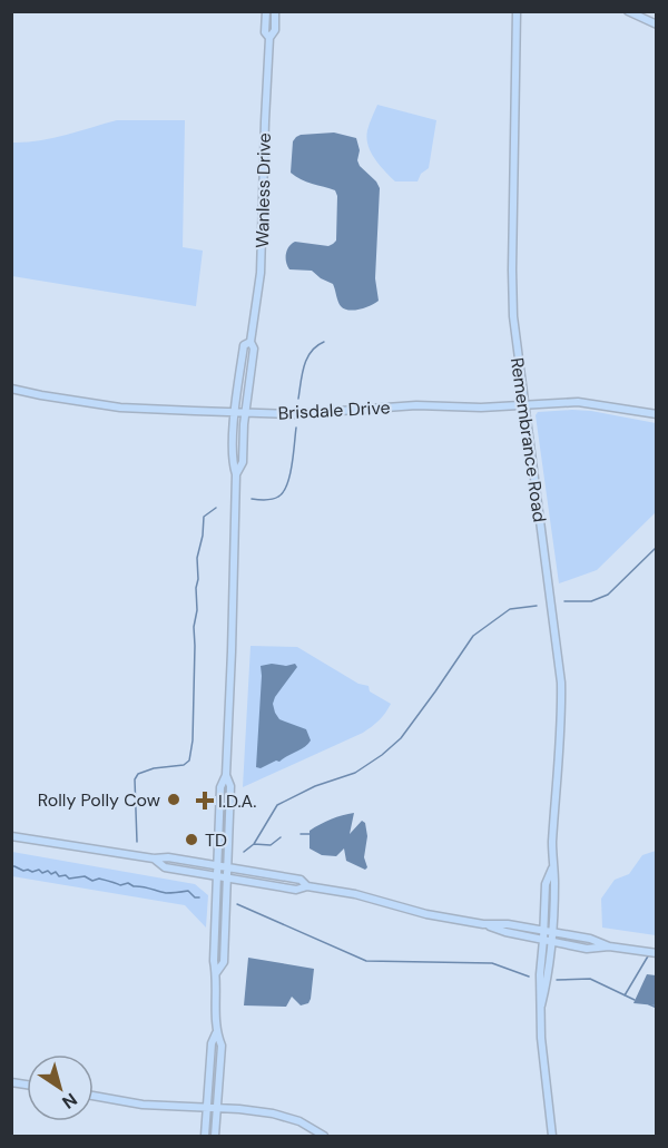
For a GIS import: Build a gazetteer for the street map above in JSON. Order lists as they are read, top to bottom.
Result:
{
  "streets": {
    "main road": ["Wanless Drive", "Brisdale Drive", "Remembrance Road"]
  },
  "crossings": [
    ["Wanless Drive", "Brisdale Drive"],
    ["Brisdale Drive", "Remembrance Road"]
  ],
  "places": {
    "other": ["Rolly Polly Cow", "TD"],
    "health": ["I.D.A."]
  },
  "north": "bottom right"
}
